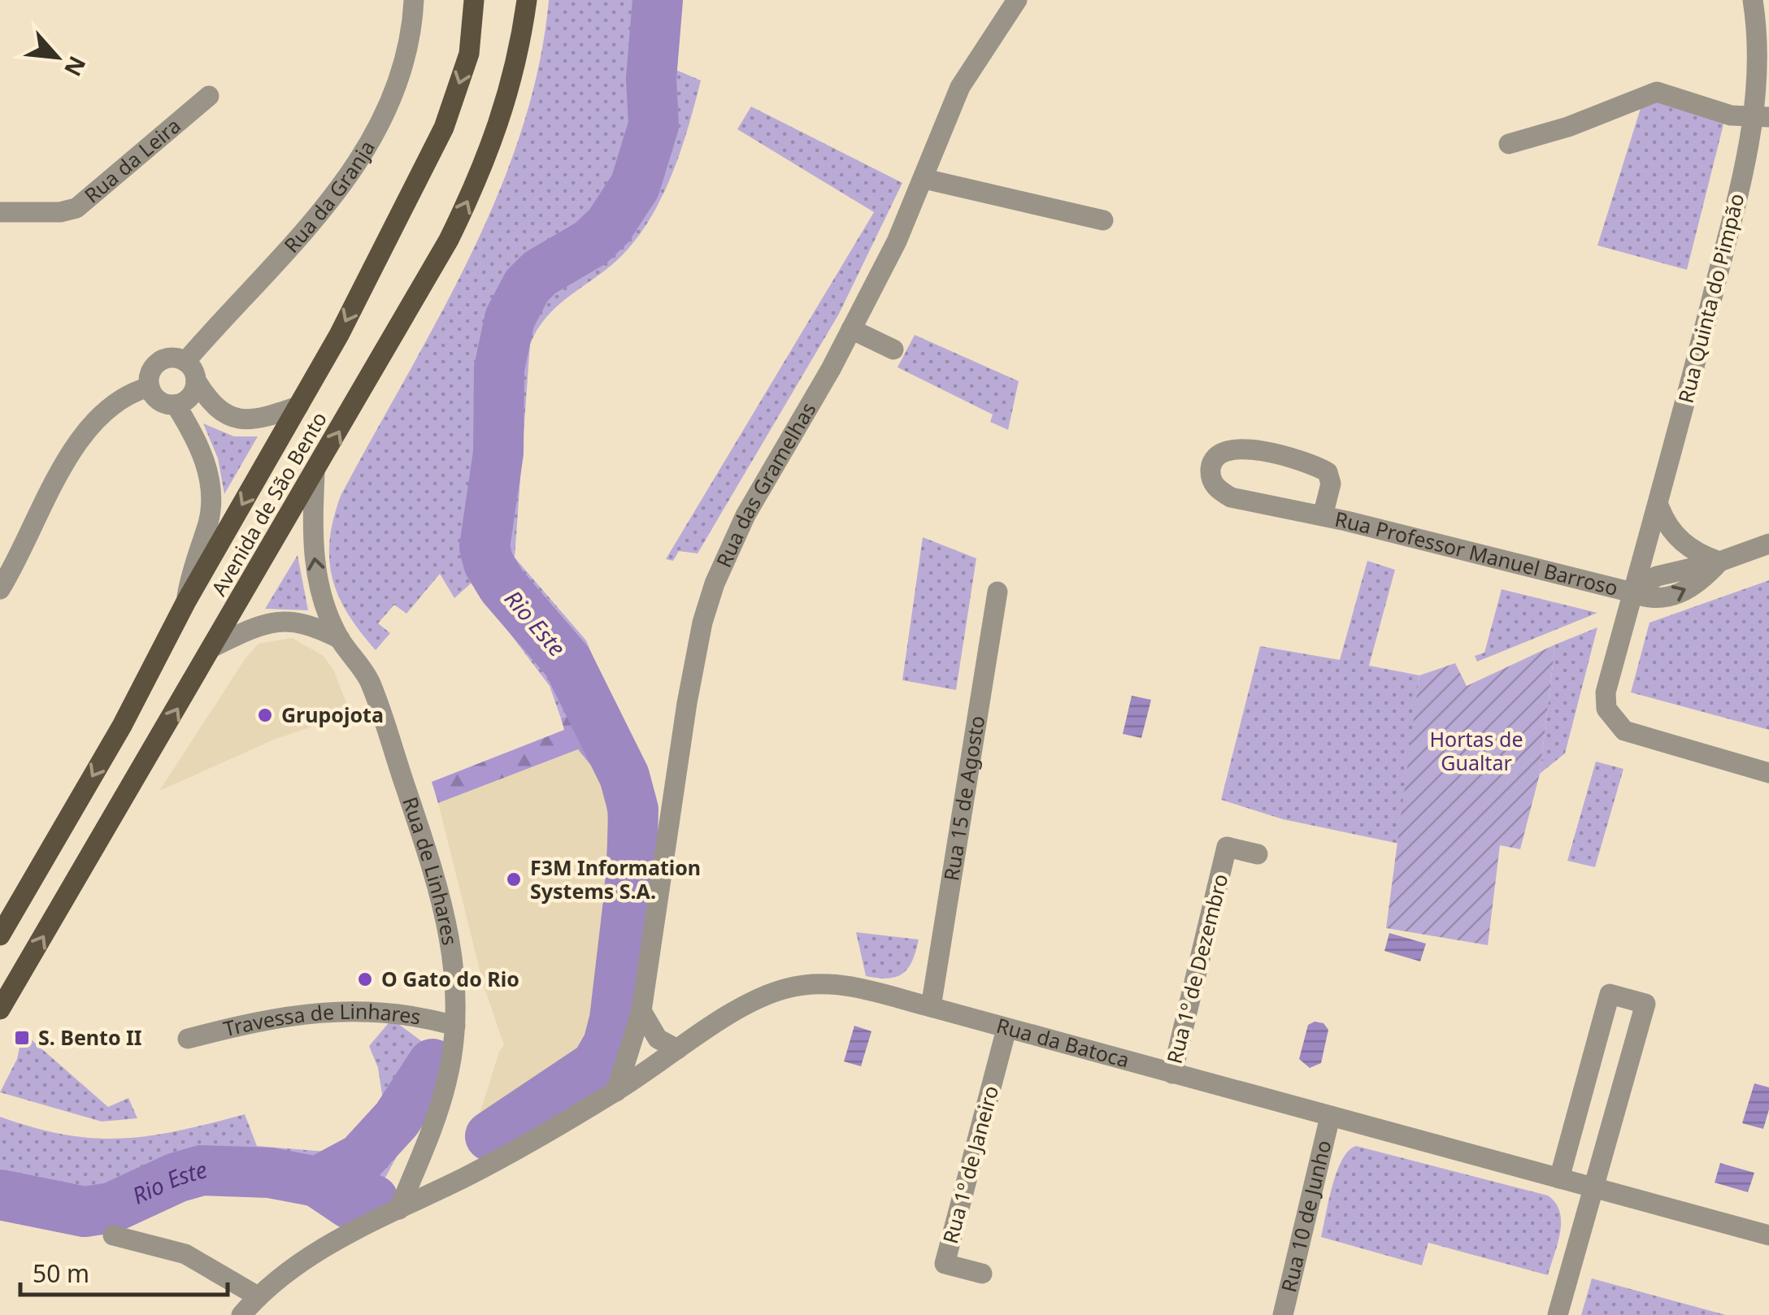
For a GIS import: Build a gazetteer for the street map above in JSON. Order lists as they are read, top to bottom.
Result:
{
  "streets": {
    "main road": ["Avenida de São Bento"],
    "street": [
      "Rua da Leira",
      "Rua da Granja",
      "Rua Quinta do Pimpão",
      "Rua das Gramelhas",
      "Rua Professor Manuel Barroso",
      "Rua 15 de Agosto",
      "Rua de Linhares",
      "Rua 1º de Dezembro",
      "Travessa de Linhares",
      "Rua da Batoca",
      "Rua 1º de Janeiro",
      "Rua 10 de Junho"
    ]
  },
  "crossings": [
    ["Rua Quinta do Pimpão", "Rua Professor Manuel Barroso"],
    ["Rua das Gramelhas", "Rua da Batoca"],
    ["Avenida de São Bento", "Rua de Linhares"],
    ["Rua 15 de Agosto", "Rua da Batoca"],
    ["Rua de Linhares", "Travessa de Linhares"],
    ["Rua de Linhares", "Rua da Batoca"],
    ["Rua 1º de Dezembro", "Rua da Batoca"],
    ["Rua da Batoca", "Rua 1º de Janeiro"],
    ["Rua da Batoca", "Rua 10 de Junho"]
  ],
  "water": ["Rio Este"],
  "parks": ["Hortas de Gualtar"],
  "places": {
    "other": ["Grupojota", "F3M Information Systems S.A.", "O Gato do Rio"],
    "transit": ["S. Bento II"]
  },
  "scale_bar": "50 m",
  "north": "bottom right"
}
